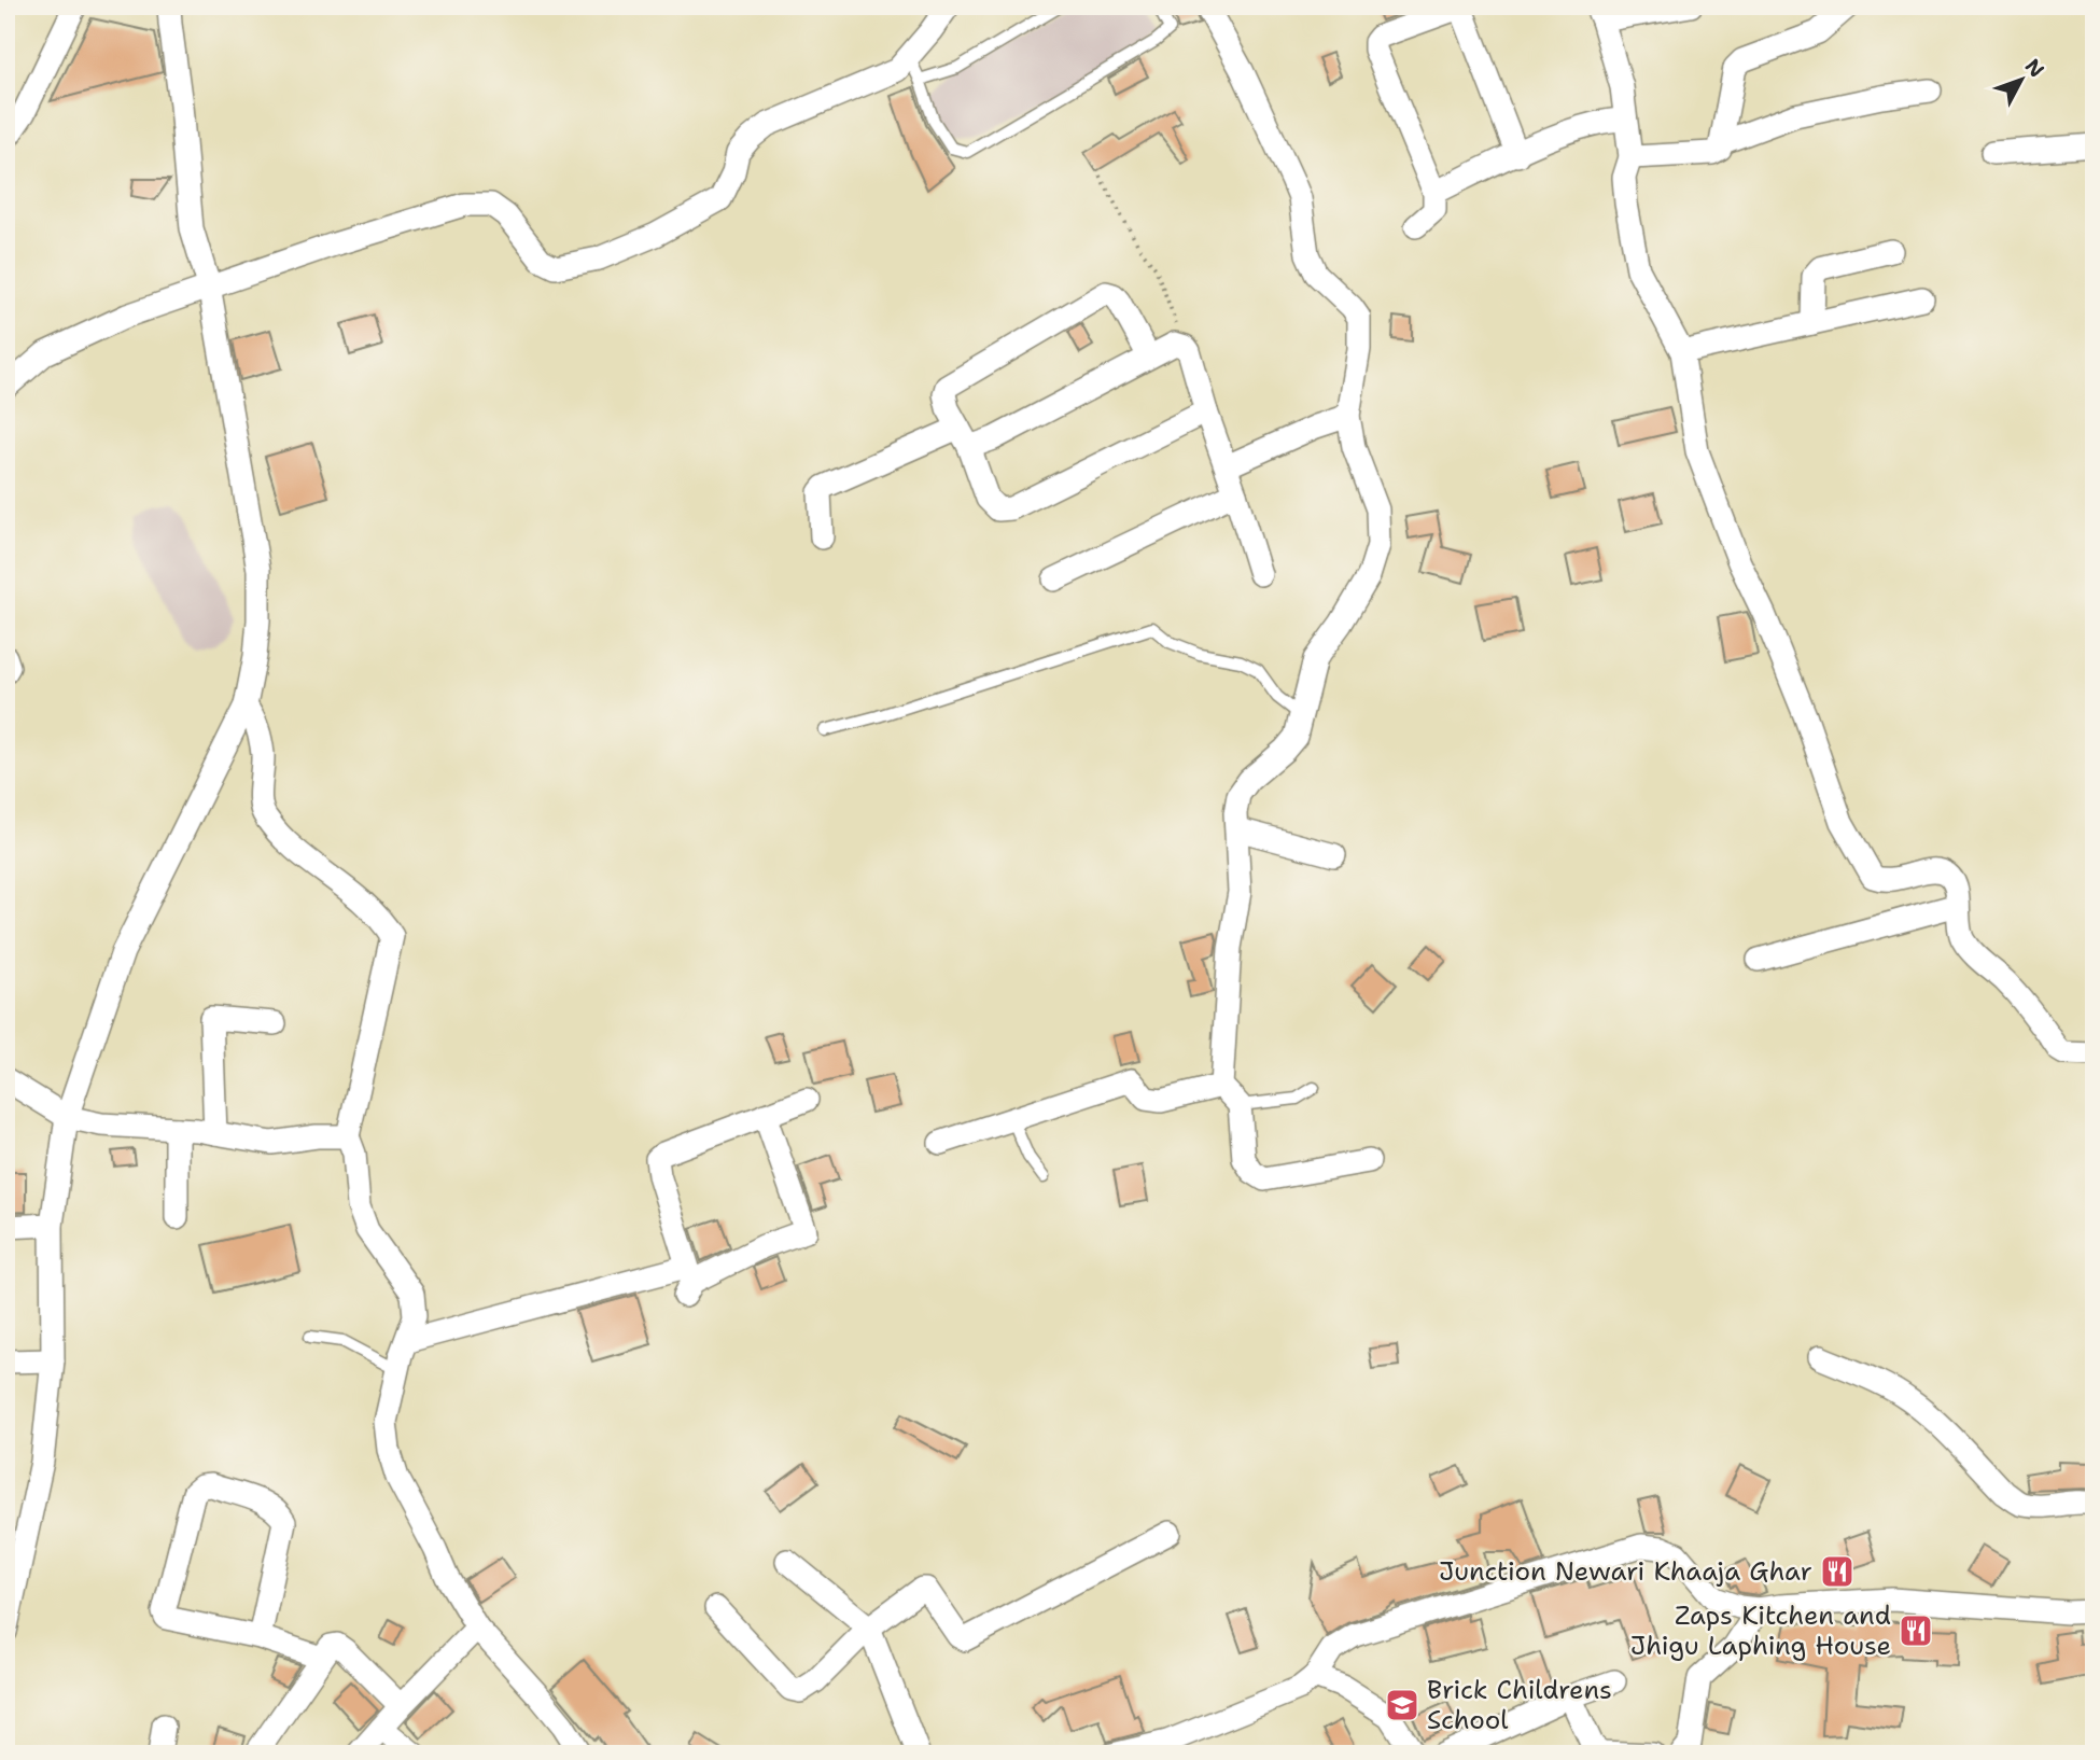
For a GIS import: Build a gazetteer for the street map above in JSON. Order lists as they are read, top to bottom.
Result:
{
  "places": {
    "restaurant": ["Junction Newari Khaaja Ghar", "Zaps Kitchen and Jhigu Laphing House"],
    "school or university": ["Brick Childrens School"]
  },
  "north": "top right"
}
